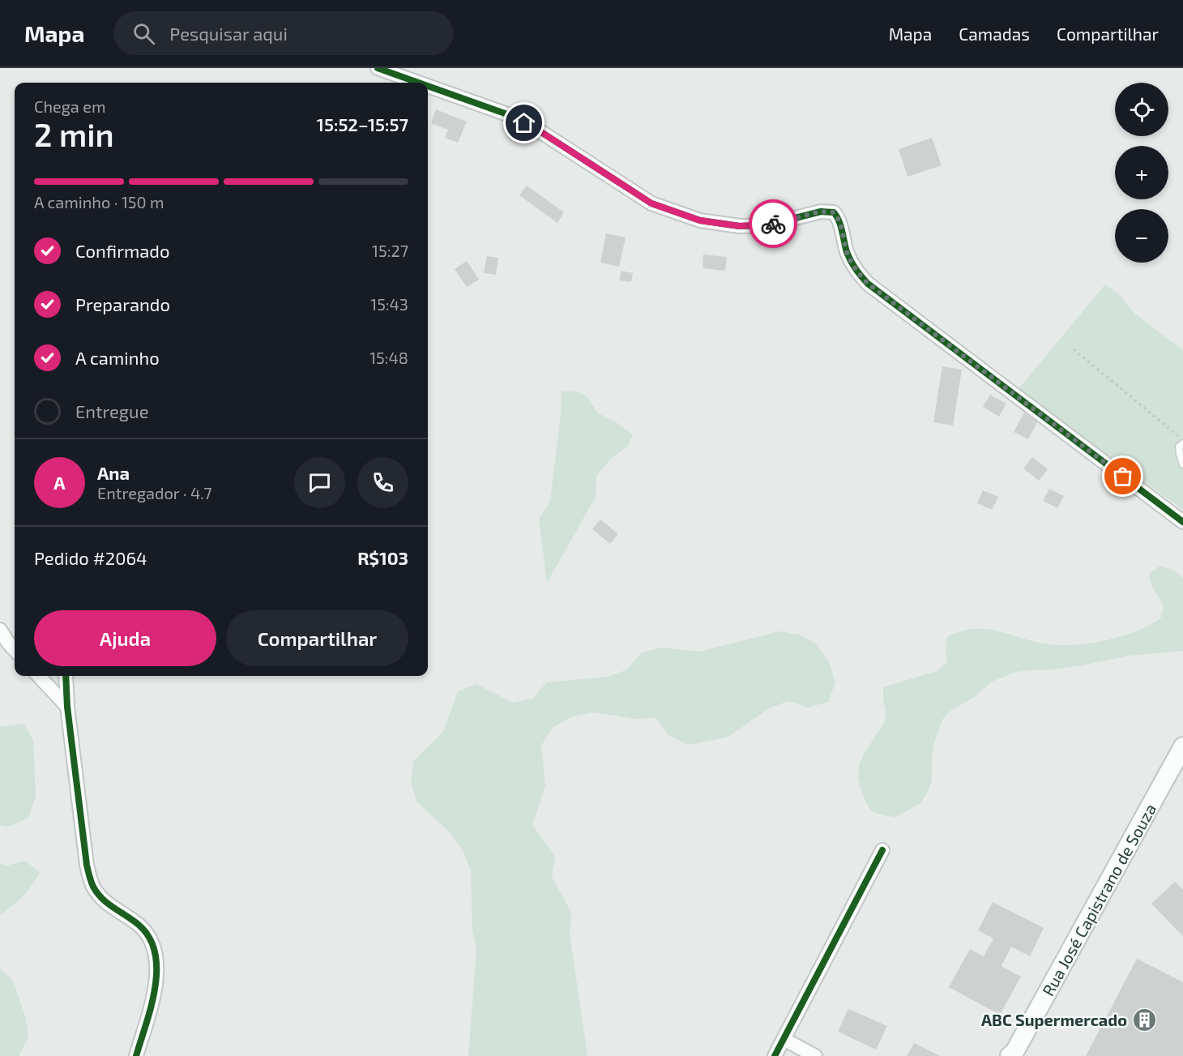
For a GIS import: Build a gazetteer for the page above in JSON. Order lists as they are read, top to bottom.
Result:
{
  "streets": {
    "main road": ["Rua José Capistrano de Souza"]
  },
  "places": {
    "building": ["ABC Supermercado"]
  },
  "page": {
    "header": "Mapa",
    "search": "Pesquisar aqui",
    "nav": ["Mapa", "Camadas", "Compartilhar"],
    "map_buttons": ["+", "−"],
    "heading": ["2 min", "Chega em", "15:52–15:57"],
    "panel": [
      "Ana",
      "Entregador · 4.7",
      "Pedido #2064",
      "R$103"
    ],
    "bar": "A caminho · 150 m",
    "list": [
      ["Confirmado", "15:27"],
      ["Preparando", "15:43"],
      ["A caminho", "15:48"],
      "Entregue"
    ],
    "round": "A",
    "buttons": ["Ajuda", "Compartilhar"]
  }
}
